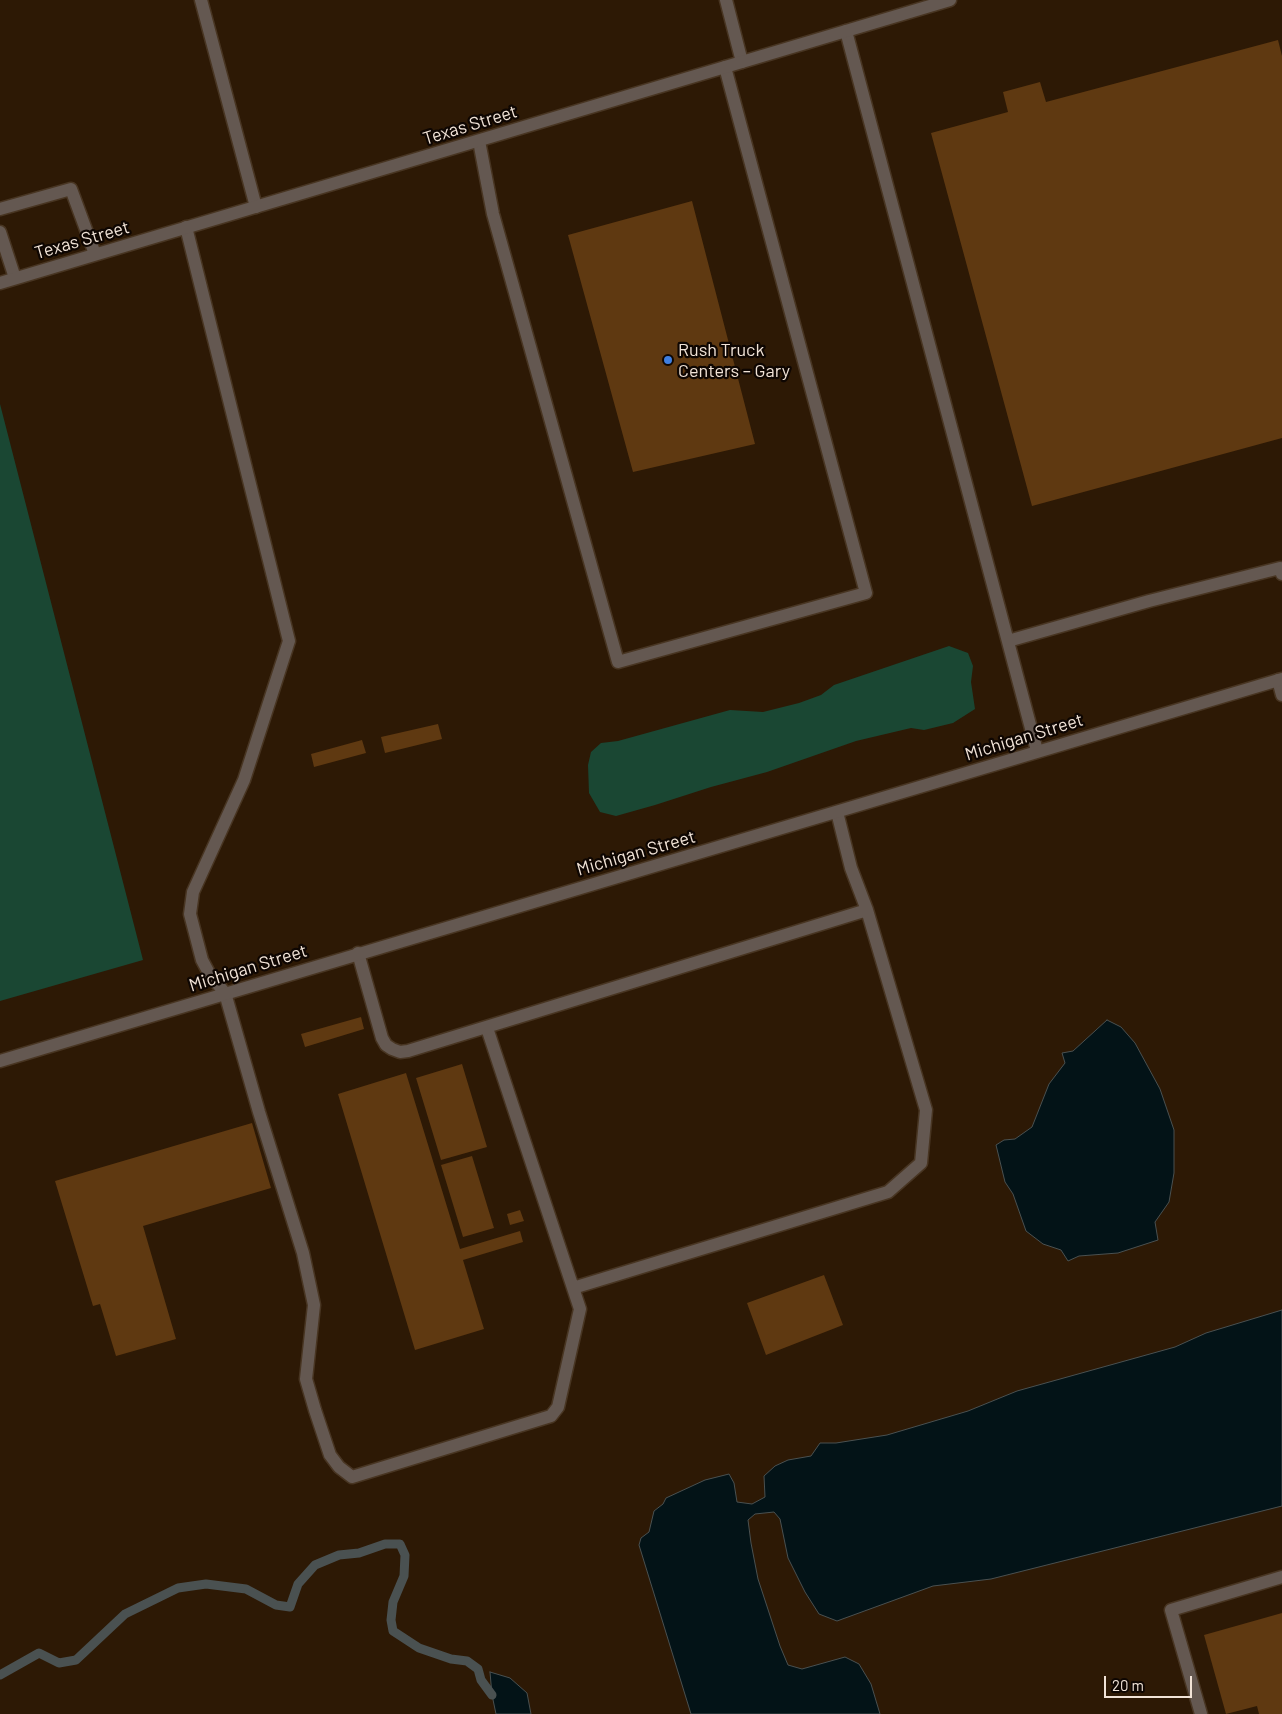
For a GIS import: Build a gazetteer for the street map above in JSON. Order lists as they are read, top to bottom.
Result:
{
  "streets": {
    "street": ["Texas Street", "Michigan Street"]
  },
  "places": ["Rush Truck Centers – Gary"],
  "scale_bar": "20 m"
}
